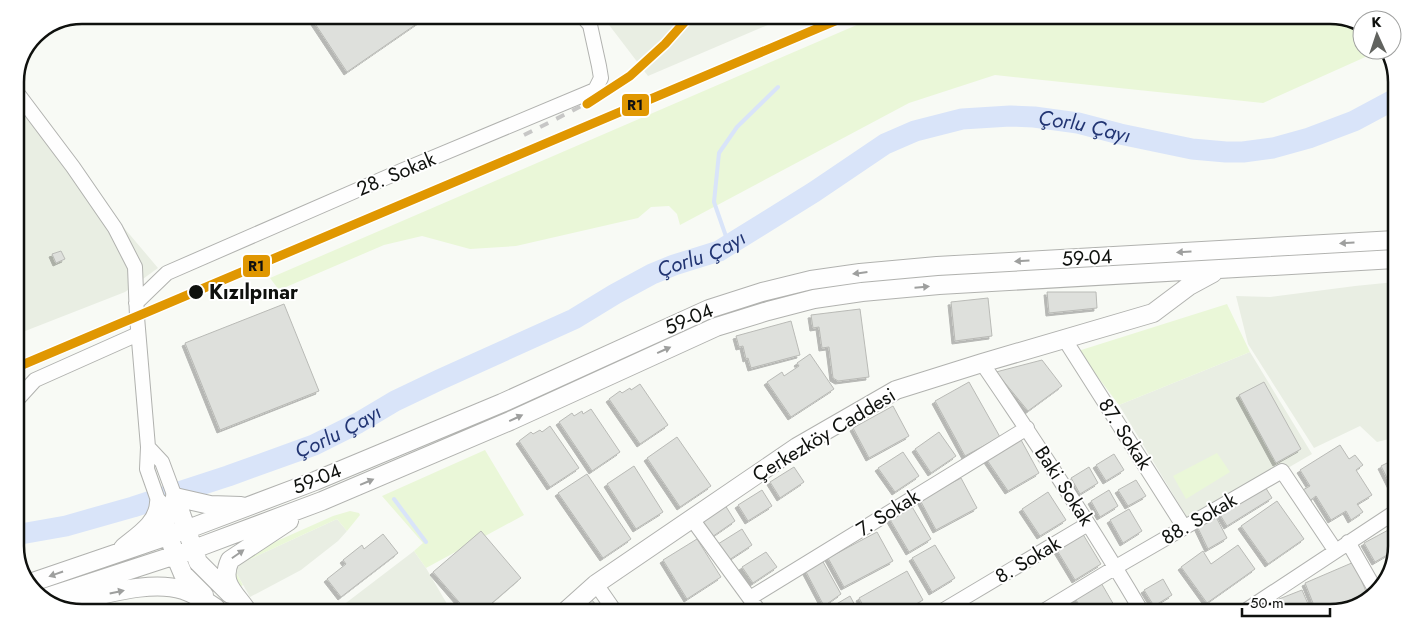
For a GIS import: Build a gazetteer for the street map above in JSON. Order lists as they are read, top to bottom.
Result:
{
  "streets": {
    "main road": ["59-04", "Çerkezköy Caddesi"],
    "street": [
      "28. Sokak",
      "87. Sokak",
      "Baki Sokak",
      "7. Sokak",
      "88. Sokak",
      "8. Sokak"
    ]
  },
  "crossings": [
    ["59-04", "Çerkezköy Caddesi"],
    ["87. Sokak", "Çerkezköy Caddesi"],
    ["87. Sokak", "88. Sokak"],
    ["Çerkezköy Caddesi", "Baki Sokak"],
    ["Baki Sokak", "7. Sokak"],
    ["Baki Sokak", "88. Sokak"],
    ["Baki Sokak", "8. Sokak"]
  ],
  "water": ["Çorlu Çayı"],
  "places": ["Kızılpınar"],
  "lines": ["transit line R1"],
  "scale_bar": "50 m",
  "north": "top"
}
